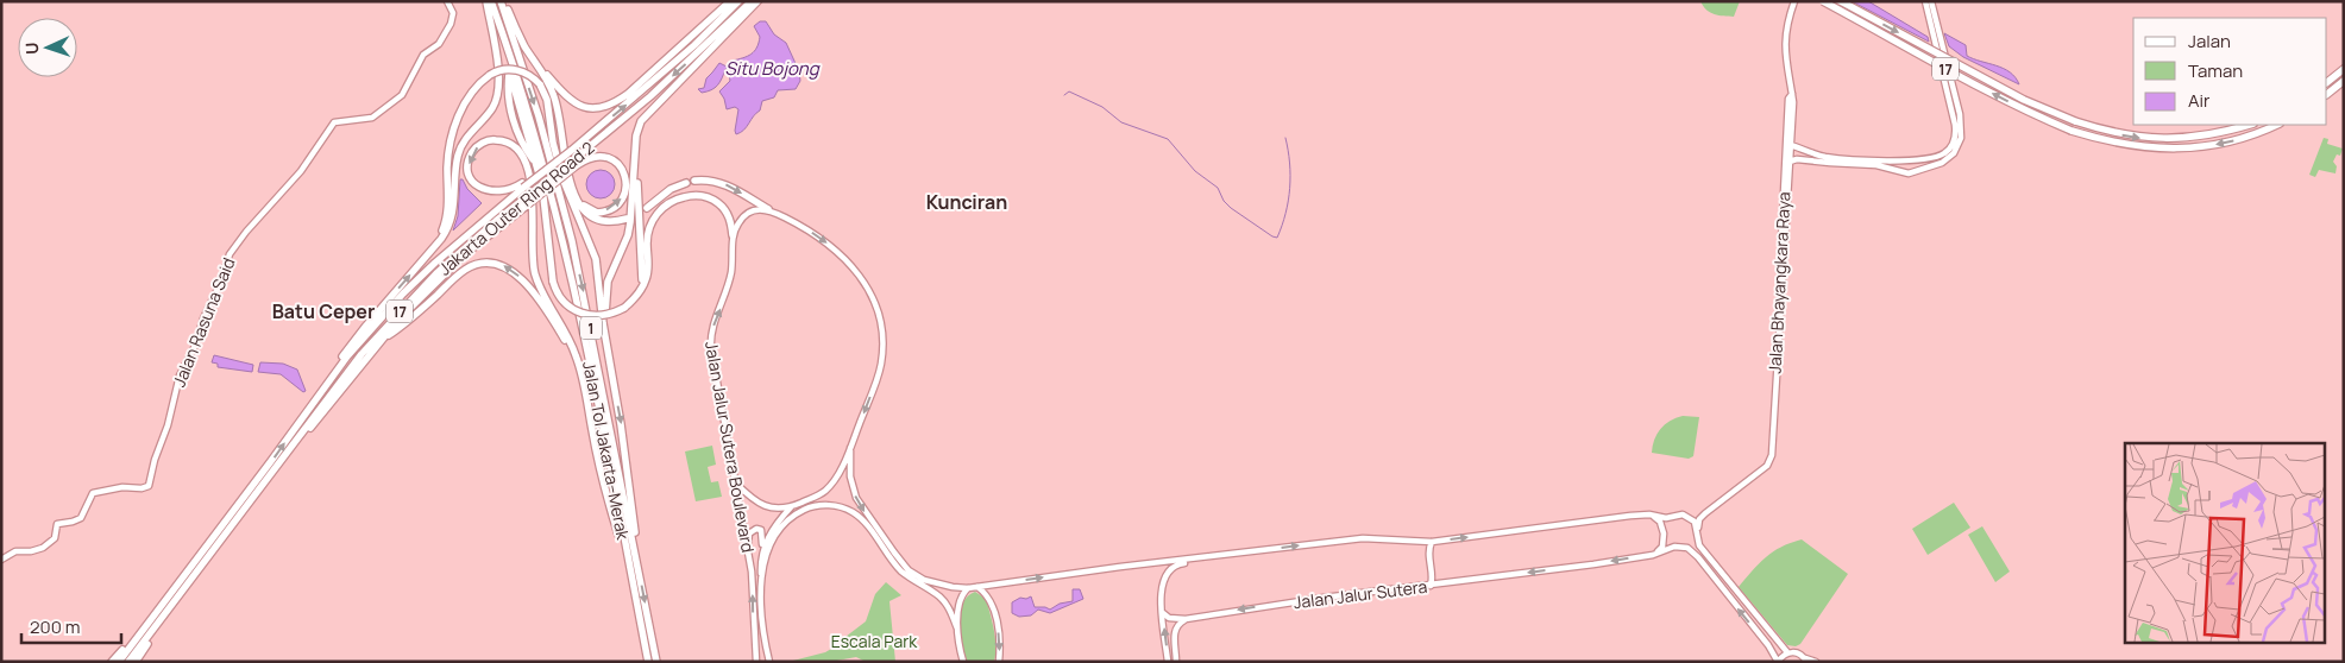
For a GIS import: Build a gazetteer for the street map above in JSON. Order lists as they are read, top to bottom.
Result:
{
  "streets": {
    "highway": [
      "17",
      "Jakarta Outer Ring Road 2",
      "1",
      "Jalan Tol Jakarta–Merak"
    ],
    "main road": [
      "Jalan Bhayangkara Raya",
      "Jalan Rasuna Said",
      "Jalan Jalur Sutera Boulevard",
      "Jalan Jalur Sutera"
    ]
  },
  "one_way": ["Jalan Jalur Sutera Boulevard"],
  "districts": ["Kunciran", "Batu Ceper"],
  "water": ["Situ Bojong"],
  "parks": ["Escala Park"],
  "legend": ["Jalan", "Taman", "Air"],
  "scale_bar": "200 m",
  "north": "left"
}
